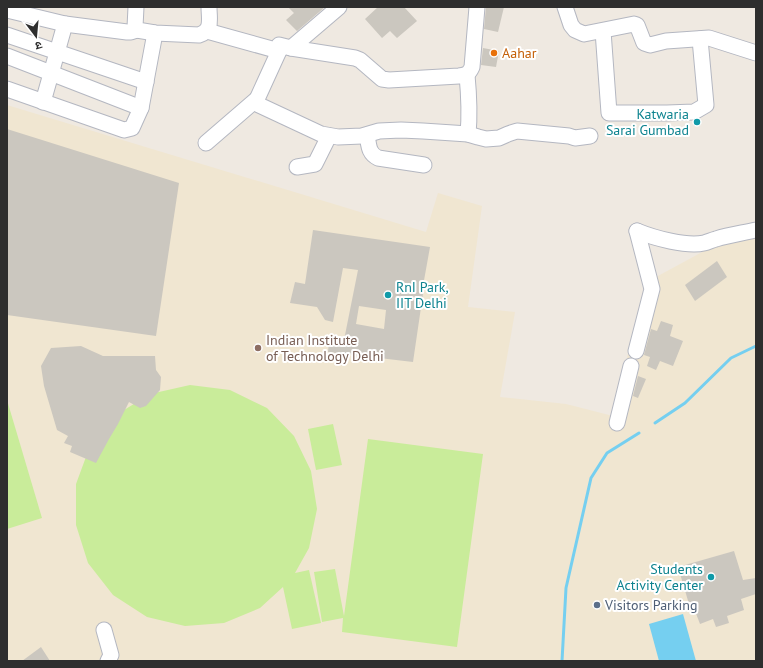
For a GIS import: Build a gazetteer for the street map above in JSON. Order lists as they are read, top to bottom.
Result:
{
  "places": [
    "Aahar",
    "Katwaria Sarai Gumbad",
    "RnI Park, IIT Delhi",
    "Indian Institute of Technology Delhi",
    "Students Activity Center",
    "Visitors Parking"
  ],
  "north": "bottom"
}
